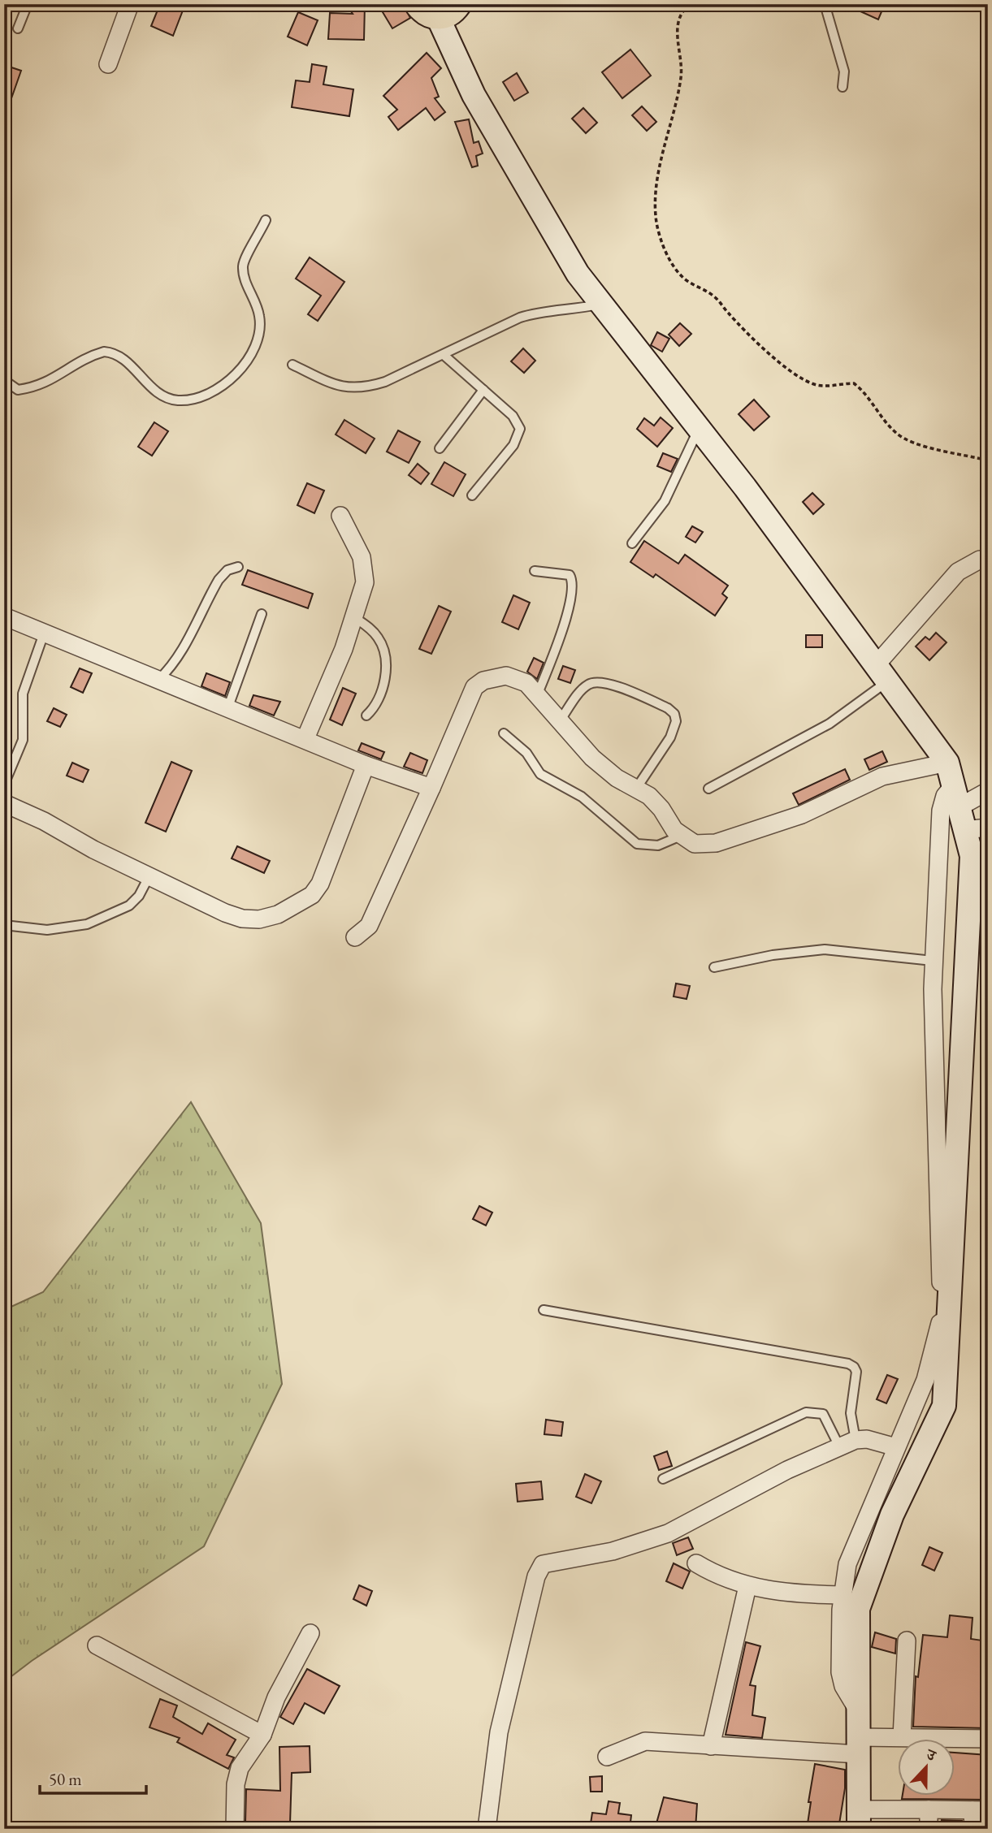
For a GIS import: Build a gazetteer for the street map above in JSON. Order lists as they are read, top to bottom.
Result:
{
  "scale_bar": "50 m",
  "north": "top"
}
